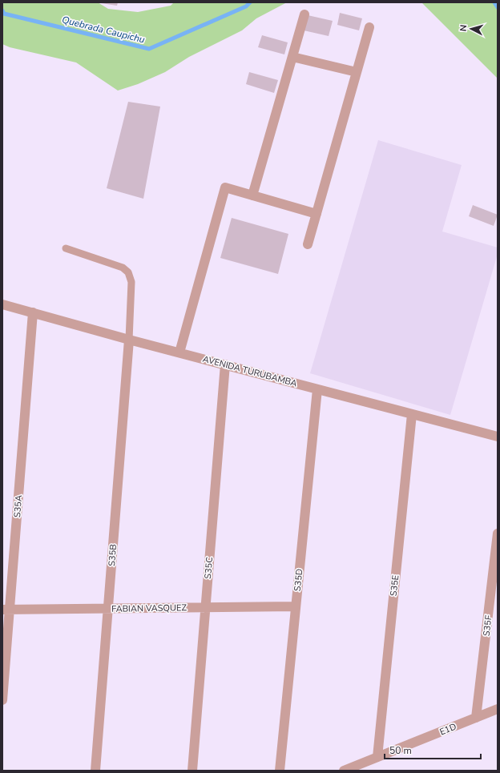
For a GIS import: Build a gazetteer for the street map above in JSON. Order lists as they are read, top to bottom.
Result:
{
  "streets": {
    "street": [
      "AVENIDA TURUBAMBA",
      "S35A",
      "S35B",
      "S35C",
      "S35D",
      "S35E",
      "FABIAN VASQUEZ",
      "S35F",
      "E1D"
    ]
  },
  "crossings": [
    ["AVENIDA TURUBAMBA", "S35A"],
    ["AVENIDA TURUBAMBA", "S35B"],
    ["AVENIDA TURUBAMBA", "S35C"],
    ["AVENIDA TURUBAMBA", "S35D"],
    ["AVENIDA TURUBAMBA", "S35E"],
    ["S35A", "FABIAN VASQUEZ"],
    ["S35B", "FABIAN VASQUEZ"],
    ["S35C", "FABIAN VASQUEZ"],
    ["S35D", "FABIAN VASQUEZ"],
    ["S35E", "E1D"],
    ["S35F", "E1D"]
  ],
  "water": ["Quebrada Caupichu"],
  "scale_bar": "50 m",
  "north": "left"
}
